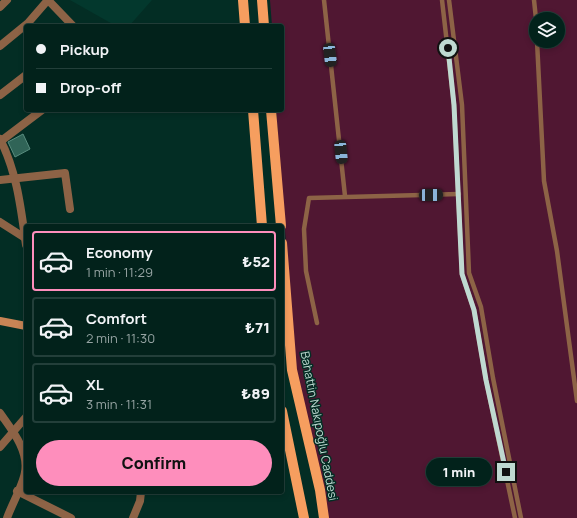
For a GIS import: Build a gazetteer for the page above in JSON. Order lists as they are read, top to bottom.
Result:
{
  "streets": {
    "main road": ["Bahattin Nakıpoğlu Caddesi"]
  },
  "page": {
    "banner": ["Pickup", "Drop-off"],
    "list": [
      {
        "name": "Economy",
        "note": "1 min · 11:29",
        "value": "₺52"
      },
      {
        "name": "Comfort",
        "note": "2 min · 11:30",
        "value": "₺71"
      },
      {
        "name": "XL",
        "note": "3 min · 11:31",
        "value": "₺89"
      }
    ],
    "buttons": "Confirm",
    "bubble": "1 min"
  }
}
